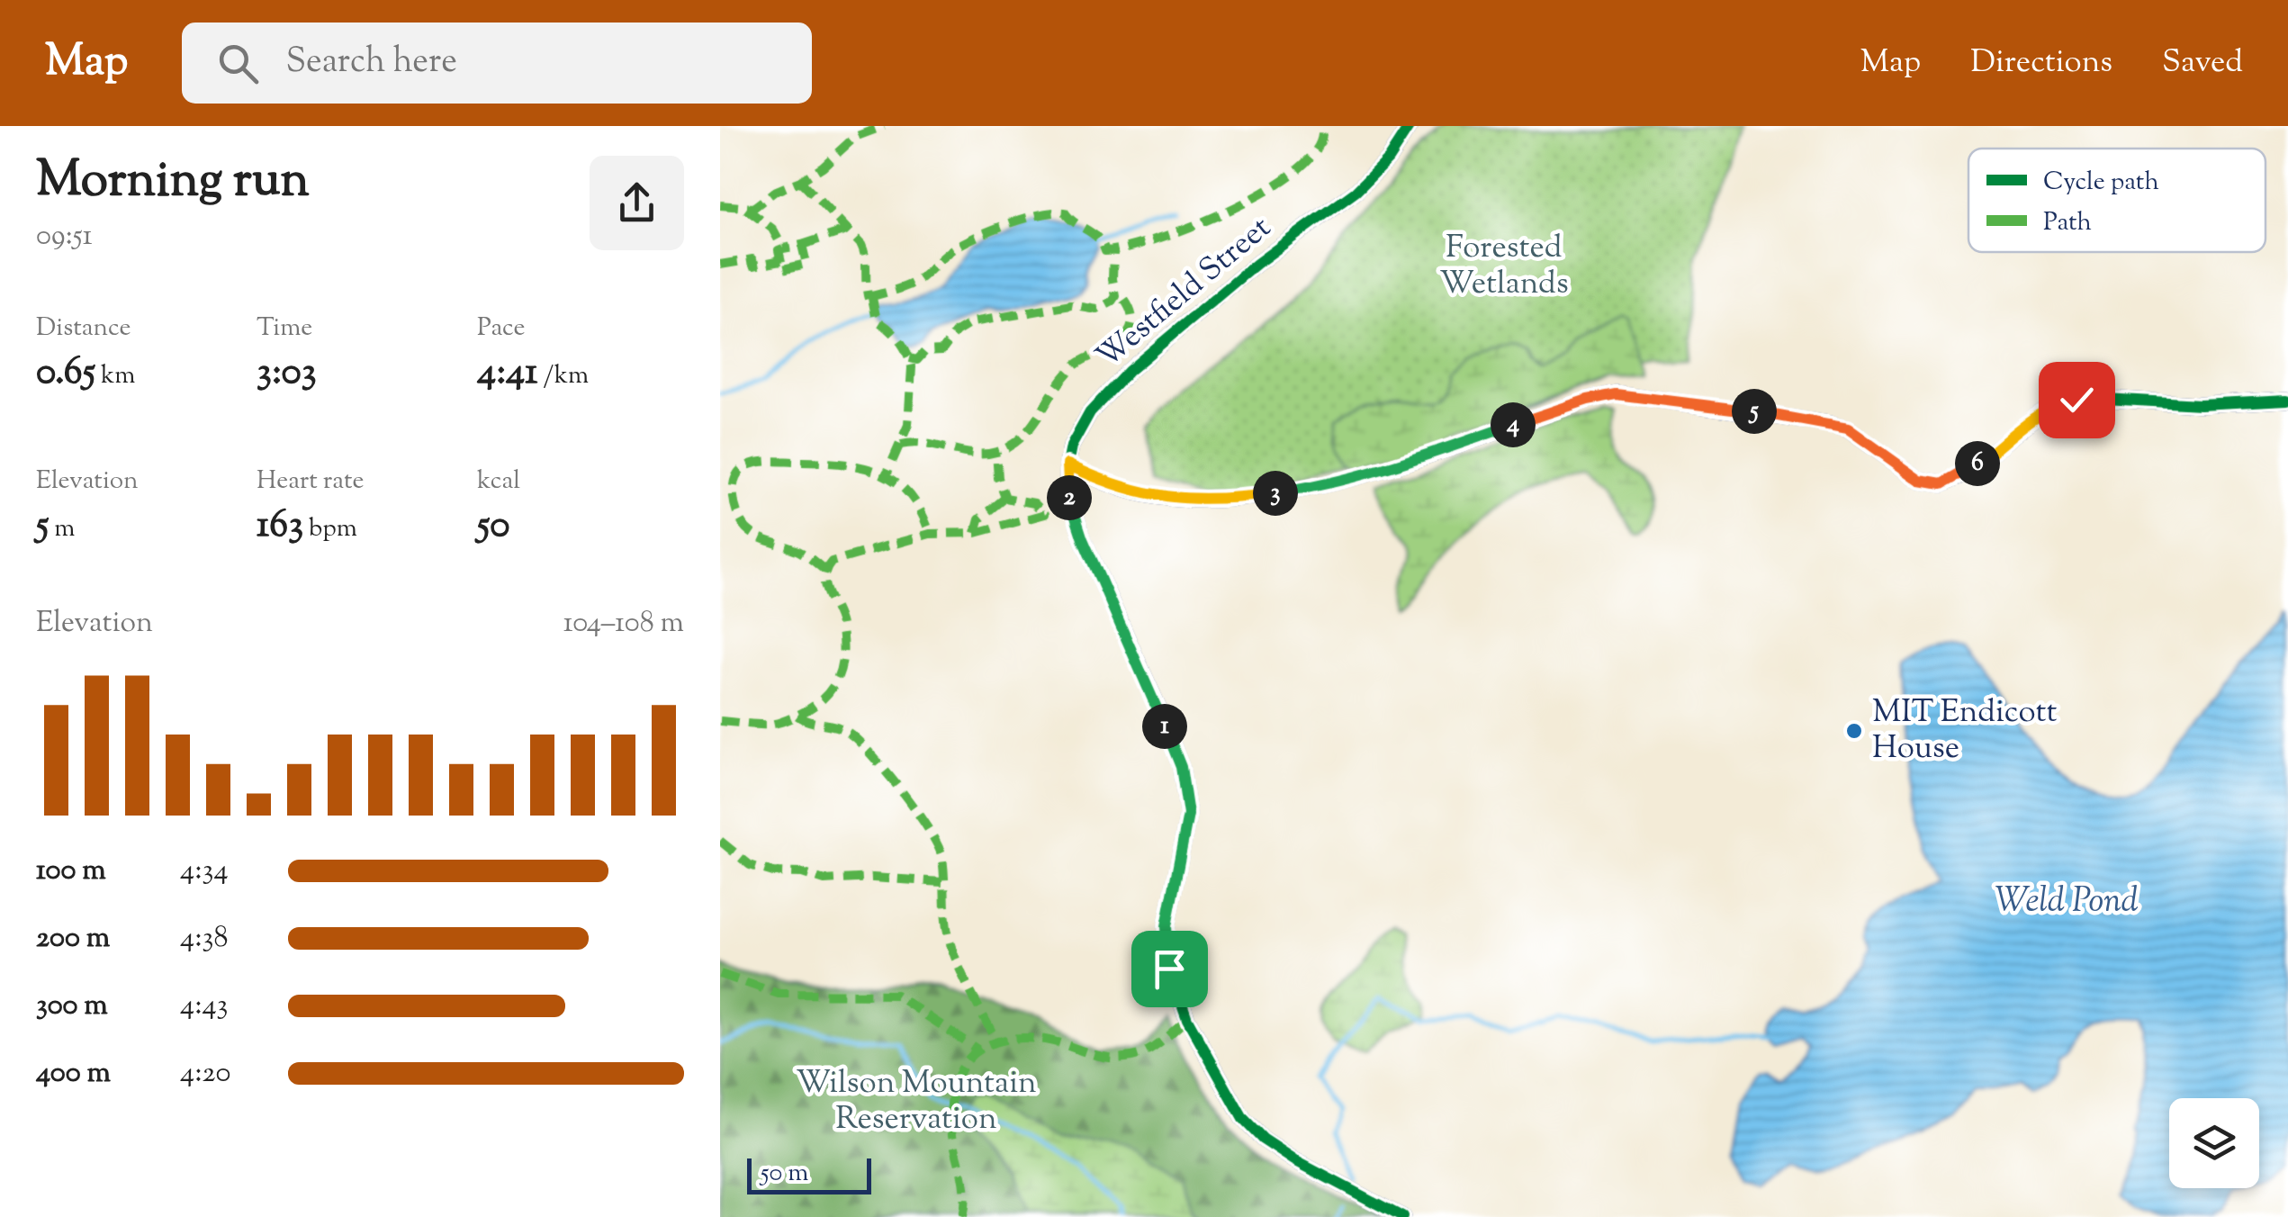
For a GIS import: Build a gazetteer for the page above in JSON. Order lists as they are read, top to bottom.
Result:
{
  "streets": {
    "street": ["Westfield Street"]
  },
  "water": ["Weld Pond"],
  "parks": ["Forested Wetlands", "Wilson Mountain Reservation"],
  "places": ["MIT Endicott House"],
  "legend": ["Cycle path", "Path"],
  "scale_bar": "50 m",
  "page": {
    "header": "Map",
    "search": "Search here",
    "nav": ["Map", "Directions", "Saved"],
    "heading": ["Morning run", "09:51"],
    "stats": [
      ["Distance", "0.65 km"],
      ["Time", "3:03"],
      ["Pace", "4:41 /km"],
      ["Elevation", "5 m"],
      ["Heart rate", "163 bpm"],
      ["kcal", "50"]
    ],
    "pins": [
      "5",
      "4",
      "6",
      "3",
      "2",
      "1"
    ],
    "chart": ["Elevation", "104–108 m"],
    "list": [
      {
        "name": "100 m",
        "note": "4:34"
      },
      {
        "name": "200 m",
        "note": "4:38"
      },
      {
        "name": "300 m",
        "note": "4:43"
      },
      {
        "name": "400 m",
        "note": "4:20"
      }
    ],
    "scale": "50 m"
  }
}
